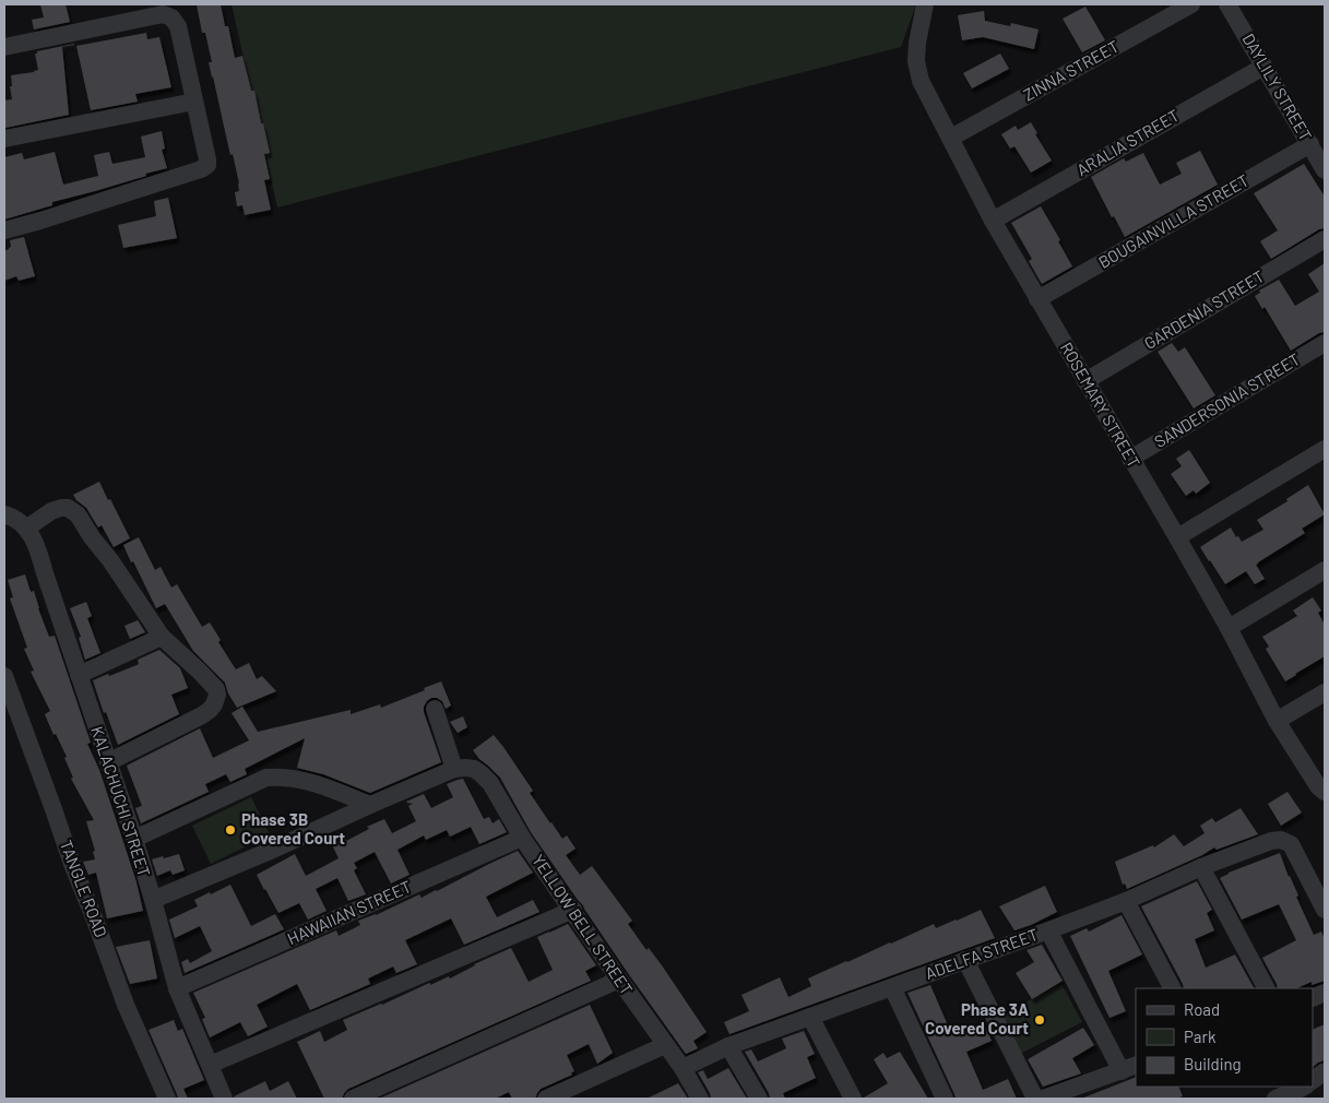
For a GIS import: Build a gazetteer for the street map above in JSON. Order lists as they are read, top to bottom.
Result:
{
  "streets": {
    "street": [
      "ZINNA STREET",
      "DAYLILY STREET",
      "ARALIA STREET",
      "BOUGAINVILLA STREET",
      "GARDENIA STREET",
      "SANDERSONIA STREET",
      "ROSEMARY STREET",
      "KALACHUCHI STREET",
      "TANGLE ROAD",
      "HAWAIIAN STREET",
      "YELLOW BELL STREET",
      "ADELFA STREET"
    ]
  },
  "crossings": [
    ["ZINNA STREET", "ROSEMARY STREET"],
    ["DAYLILY STREET", "ARALIA STREET"],
    ["DAYLILY STREET", "BOUGAINVILLA STREET"],
    ["ARALIA STREET", "ROSEMARY STREET"],
    ["BOUGAINVILLA STREET", "ROSEMARY STREET"],
    ["GARDENIA STREET", "ROSEMARY STREET"],
    ["SANDERSONIA STREET", "ROSEMARY STREET"],
    ["KALACHUCHI STREET", "HAWAIIAN STREET"],
    ["HAWAIIAN STREET", "YELLOW BELL STREET"],
    ["YELLOW BELL STREET", "ADELFA STREET"]
  ],
  "places": ["Phase 3B Covered Court", "Phase 3A Covered Court"],
  "legend": ["Road", "Park", "Building"]
}
